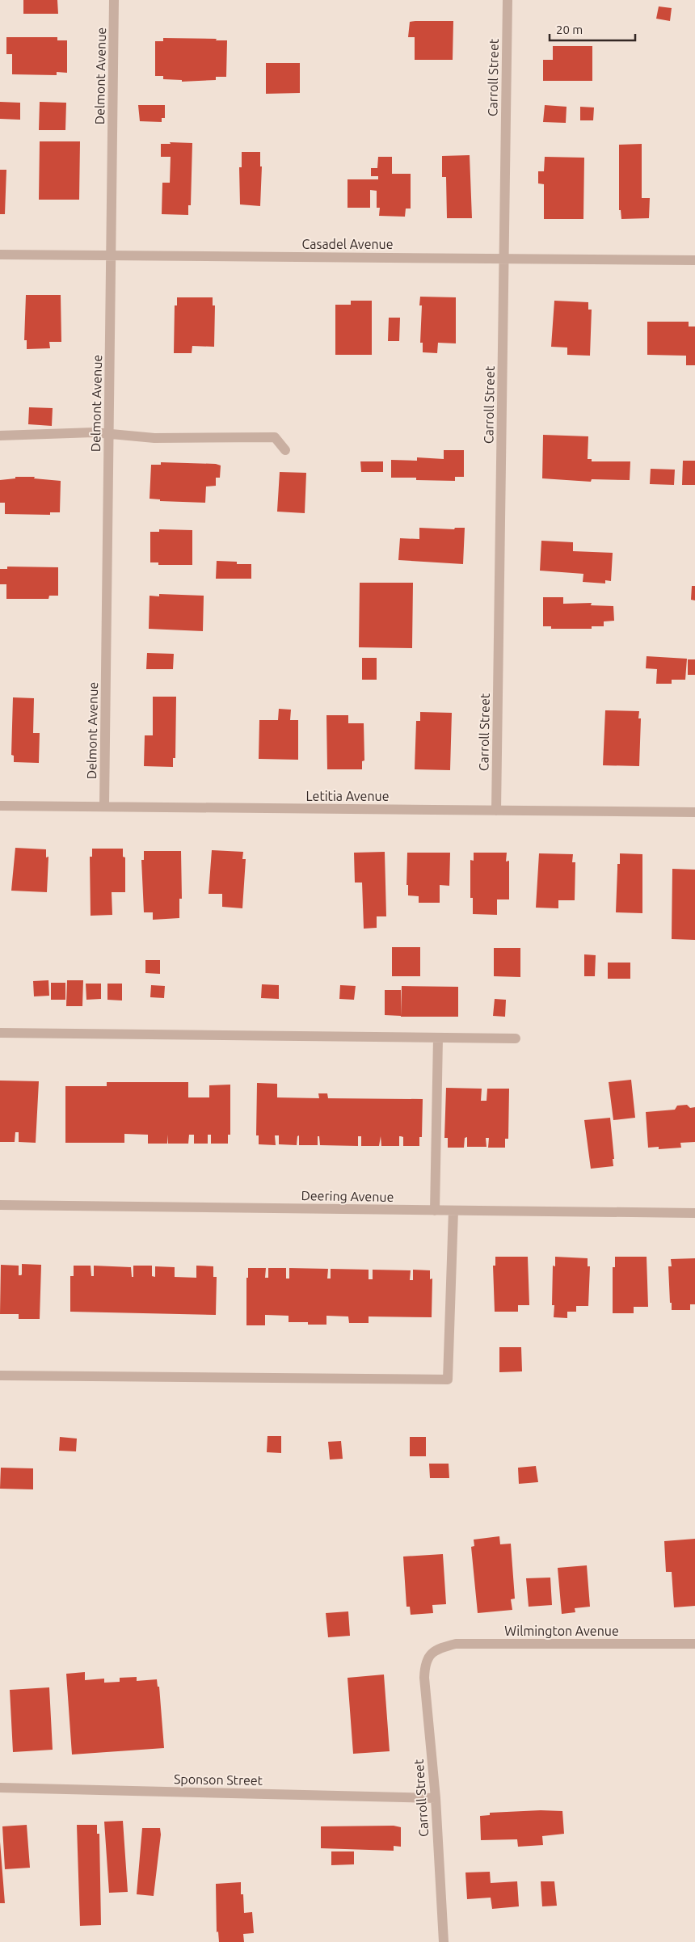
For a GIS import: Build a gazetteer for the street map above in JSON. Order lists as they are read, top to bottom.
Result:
{
  "streets": {
    "street": [
      "Delmont Avenue",
      "Carroll Street",
      "Casadel Avenue",
      "Letitia Avenue",
      "Deering Avenue",
      "Wilmington Avenue",
      "Sponson Street"
    ]
  },
  "crossings": [
    ["Delmont Avenue", "Casadel Avenue"],
    ["Delmont Avenue", "Letitia Avenue"],
    ["Carroll Street", "Casadel Avenue"],
    ["Carroll Street", "Letitia Avenue"],
    ["Carroll Street", "Wilmington Avenue"],
    ["Carroll Street", "Sponson Street"]
  ],
  "scale_bar": "20 m"
}
